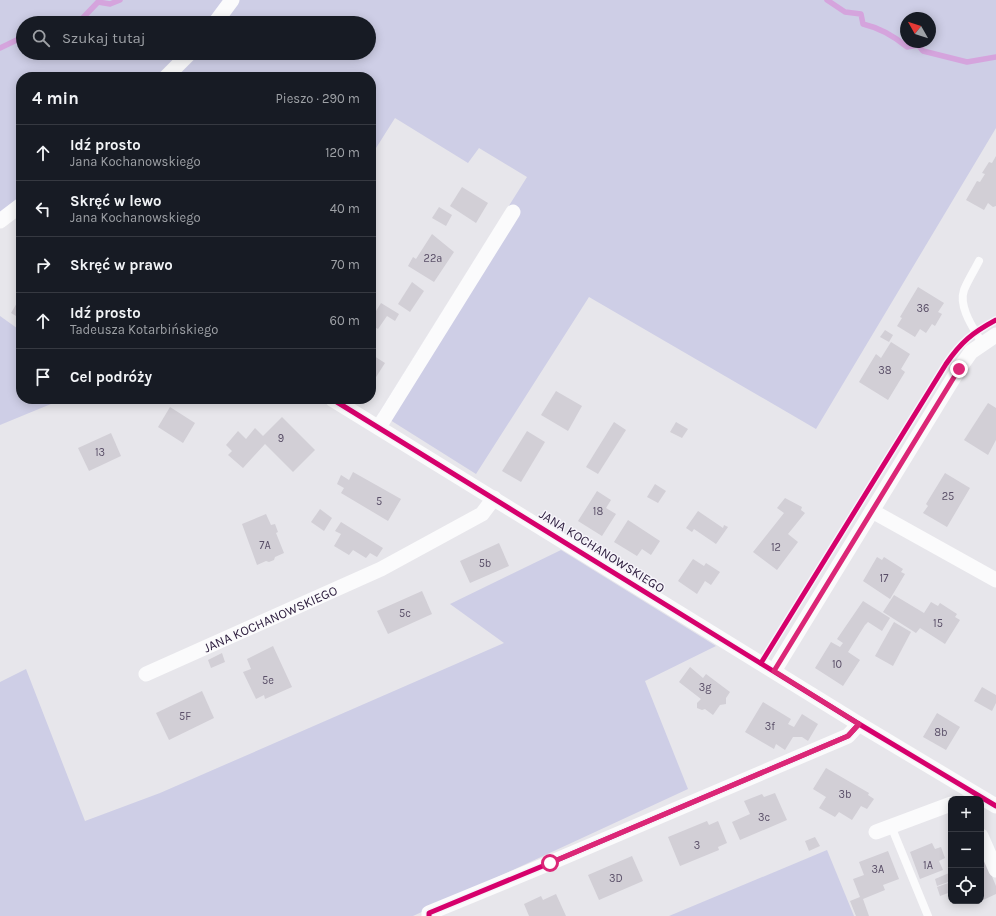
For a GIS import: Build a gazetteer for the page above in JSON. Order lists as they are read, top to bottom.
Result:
{
  "streets": {
    "street": ["JANA KOCHANOWSKIEGO"]
  },
  "house_numbers": [
    "22a",
    "36",
    "38",
    "9",
    "13",
    "25",
    "5",
    "18",
    "7A",
    "12",
    "5b",
    "17",
    "5c",
    "15",
    "10",
    "5e",
    "3g",
    "5F",
    "3f",
    "8b",
    "3b",
    "3c",
    "3",
    "1A",
    "3A",
    "3D"
  ],
  "north": "top left",
  "page": {
    "search": "Szukaj tutaj",
    "heading": ["4 min", "Pieszo · 290 m"],
    "list": [
      ["Idź prosto", "Jana Kochanowskiego", "120 m"],
      ["Skręć w lewo", "Jana Kochanowskiego", "40 m"],
      ["Skręć w prawo", "70 m"],
      ["Idź prosto", "Tadeusza Kotarbińskiego", "60 m"],
      "Cel podróży"
    ],
    "map_buttons": ["+", "−"]
  }
}
